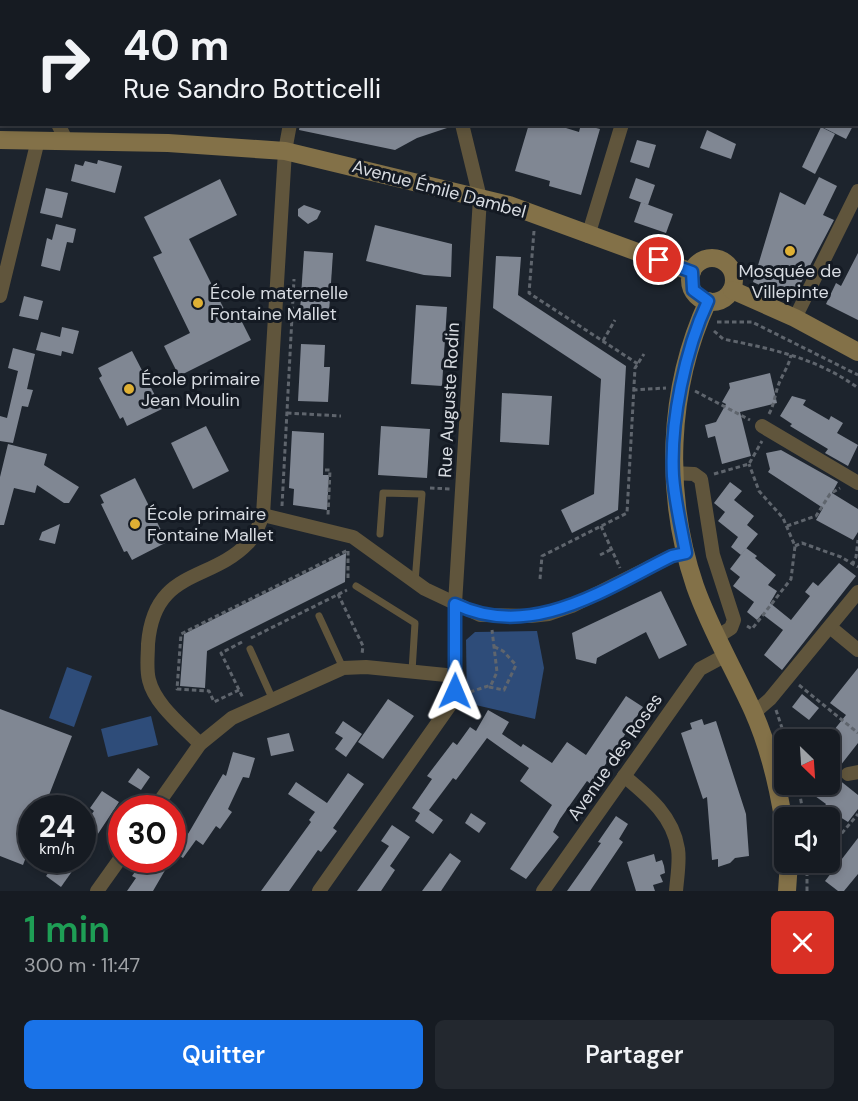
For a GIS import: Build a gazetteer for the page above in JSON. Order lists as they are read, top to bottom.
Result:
{
  "streets": {
    "street": ["Avenue Émile Dambel", "Rue Auguste Rodin", "Avenue des Roses"]
  },
  "crossings": [
    ["Avenue Émile Dambel", "Rue Auguste Rodin"]
  ],
  "places": [
    "Mosquée de Villepinte",
    "École maternelle Fontaine Mallet",
    "École primaire Jean Moulin",
    "École primaire Fontaine Mallet"
  ],
  "north": "bottom right",
  "page": {
    "turn": ["40 m", "Rue Sandro Botticelli"],
    "speed": "24 km/h",
    "limit": "30",
    "heading": ["1 min", "300 m · 11:47"],
    "buttons": ["Quitter", "Partager"]
  }
}
